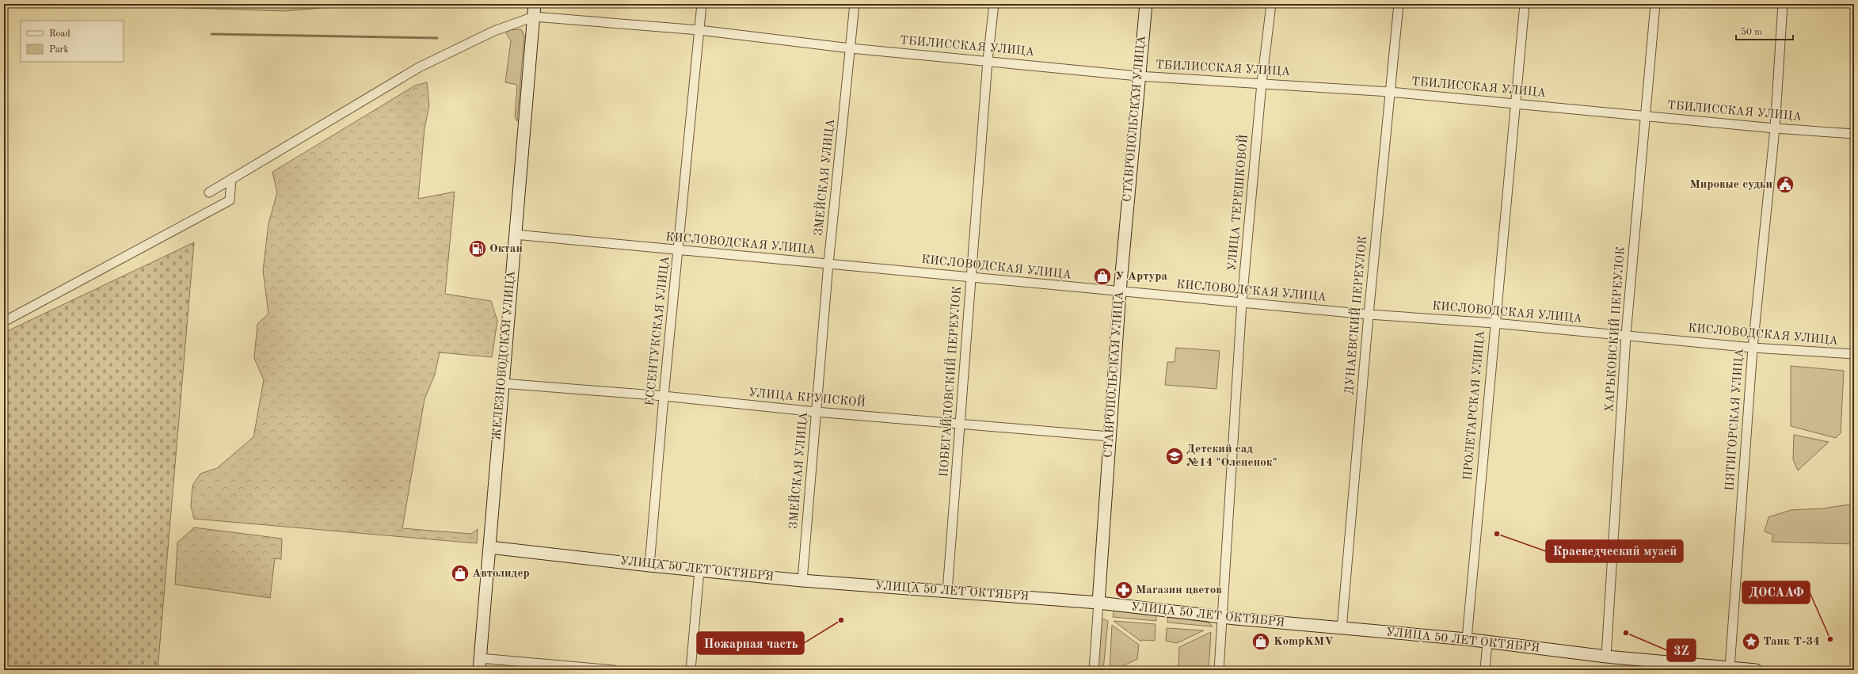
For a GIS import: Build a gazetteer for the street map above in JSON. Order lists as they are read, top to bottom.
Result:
{
  "streets": {
    "main road": ["СТАВРОПОЛЬСКАЯ УЛИЦА", "ЖЕЛЕЗНОВОДСКАЯ УЛИЦА", "УЛИЦА 50 ЛЕТ ОКТЯБРЯ"],
    "street": [
      "ТБИЛИССКАЯ УЛИЦА",
      "ЗМЕЙСКАЯ УЛИЦА",
      "УЛИЦА ТЕРЕШКОВОЙ",
      "КИСЛОВОДСКАЯ УЛИЦА",
      "ДУНАЕВСКИЙ ПЕРЕУЛОК",
      "ХАРЬКОВСКИЙ ПЕРЕУЛОК",
      "ЕССЕНТУКСКАЯ УЛИЦА",
      "ПОБЕГАЙЛОВСКИЙ ПЕРЕУЛОК",
      "УЛИЦА КРУПСКОЙ",
      "ПРОЛЕТАРСКАЯ УЛИЦА",
      "ПЯТИГОРСКАЯ УЛИЦА"
    ]
  },
  "crossings": [
    ["ТБИЛИССКАЯ УЛИЦА", "СТАВРОПОЛЬСКАЯ УЛИЦА"],
    ["ТБИЛИССКАЯ УЛИЦА", "ЗМЕЙСКАЯ УЛИЦА"],
    ["ТБИЛИССКАЯ УЛИЦА", "УЛИЦА ТЕРЕШКОВОЙ"],
    ["ТБИЛИССКАЯ УЛИЦА", "ДУНАЕВСКИЙ ПЕРЕУЛОК"],
    ["ТБИЛИССКАЯ УЛИЦА", "ХАРЬКОВСКИЙ ПЕРЕУЛОК"],
    ["ТБИЛИССКАЯ УЛИЦА", "ЕССЕНТУКСКАЯ УЛИЦА"],
    ["ТБИЛИССКАЯ УЛИЦА", "ЖЕЛЕЗНОВОДСКАЯ УЛИЦА"],
    ["ТБИЛИССКАЯ УЛИЦА", "ПОБЕГАЙЛОВСКИЙ ПЕРЕУЛОК"],
    ["ТБИЛИССКАЯ УЛИЦА", "ПРОЛЕТАРСКАЯ УЛИЦА"],
    ["ТБИЛИССКАЯ УЛИЦА", "ПЯТИГОРСКАЯ УЛИЦА"],
    ["СТАВРОПОЛЬСКАЯ УЛИЦА", "КИСЛОВОДСКАЯ УЛИЦА"],
    ["СТАВРОПОЛЬСКАЯ УЛИЦА", "УЛИЦА КРУПСКОЙ"],
    ["СТАВРОПОЛЬСКАЯ УЛИЦА", "УЛИЦА 50 ЛЕТ ОКТЯБРЯ"],
    ["ЗМЕЙСКАЯ УЛИЦА", "КИСЛОВОДСКАЯ УЛИЦА"],
    ["ЗМЕЙСКАЯ УЛИЦА", "УЛИЦА КРУПСКОЙ"],
    ["ЗМЕЙСКАЯ УЛИЦА", "УЛИЦА 50 ЛЕТ ОКТЯБРЯ"],
    ["УЛИЦА ТЕРЕШКОВОЙ", "КИСЛОВОДСКАЯ УЛИЦА"],
    ["УЛИЦА ТЕРЕШКОВОЙ", "УЛИЦА 50 ЛЕТ ОКТЯБРЯ"],
    ["КИСЛОВОДСКАЯ УЛИЦА", "ДУНАЕВСКИЙ ПЕРЕУЛОК"],
    ["КИСЛОВОДСКАЯ УЛИЦА", "ХАРЬКОВСКИЙ ПЕРЕУЛОК"],
    ["КИСЛОВОДСКАЯ УЛИЦА", "ЕССЕНТУКСКАЯ УЛИЦА"],
    ["КИСЛОВОДСКАЯ УЛИЦА", "ЖЕЛЕЗНОВОДСКАЯ УЛИЦА"],
    ["КИСЛОВОДСКАЯ УЛИЦА", "ПОБЕГАЙЛОВСКИЙ ПЕРЕУЛОК"],
    ["КИСЛОВОДСКАЯ УЛИЦА", "ПРОЛЕТАРСКАЯ УЛИЦА"],
    ["КИСЛОВОДСКАЯ УЛИЦА", "ПЯТИГОРСКАЯ УЛИЦА"],
    ["ДУНАЕВСКИЙ ПЕРЕУЛОК", "УЛИЦА 50 ЛЕТ ОКТЯБРЯ"],
    ["ХАРЬКОВСКИЙ ПЕРЕУЛОК", "УЛИЦА 50 ЛЕТ ОКТЯБРЯ"],
    ["ЕССЕНТУКСКАЯ УЛИЦА", "УЛИЦА КРУПСКОЙ"],
    ["ЕССЕНТУКСКАЯ УЛИЦА", "УЛИЦА 50 ЛЕТ ОКТЯБРЯ"],
    ["ЖЕЛЕЗНОВОДСКАЯ УЛИЦА", "УЛИЦА КРУПСКОЙ"],
    ["ЖЕЛЕЗНОВОДСКАЯ УЛИЦА", "УЛИЦА 50 ЛЕТ ОКТЯБРЯ"],
    ["ПОБЕГАЙЛОВСКИЙ ПЕРЕУЛОК", "УЛИЦА КРУПСКОЙ"],
    ["ПОБЕГАЙЛОВСКИЙ ПЕРЕУЛОК", "УЛИЦА 50 ЛЕТ ОКТЯБРЯ"],
    ["ПРОЛЕТАРСКАЯ УЛИЦА", "УЛИЦА 50 ЛЕТ ОКТЯБРЯ"],
    ["ПЯТИГОРСКАЯ УЛИЦА", "УЛИЦА 50 ЛЕТ ОКТЯБРЯ"]
  ],
  "places": {
    "public building": ["Мировые судьи"],
    "fuel station": ["Октан"],
    "shop": ["У Артура", "Автолидер", "KompKMV"],
    "school or university": ["Детский сад №14 \"Олененок\""],
    "other": [
      "Краеведческий музей",
      "Пожарная часть",
      "3Z",
      "ДОСААФ"
    ],
    "pharmacy": ["Магазин цветов"],
    "place": ["Танк Т-34"]
  },
  "legend": ["Road", "Park"],
  "scale_bar": "50 m"
}
